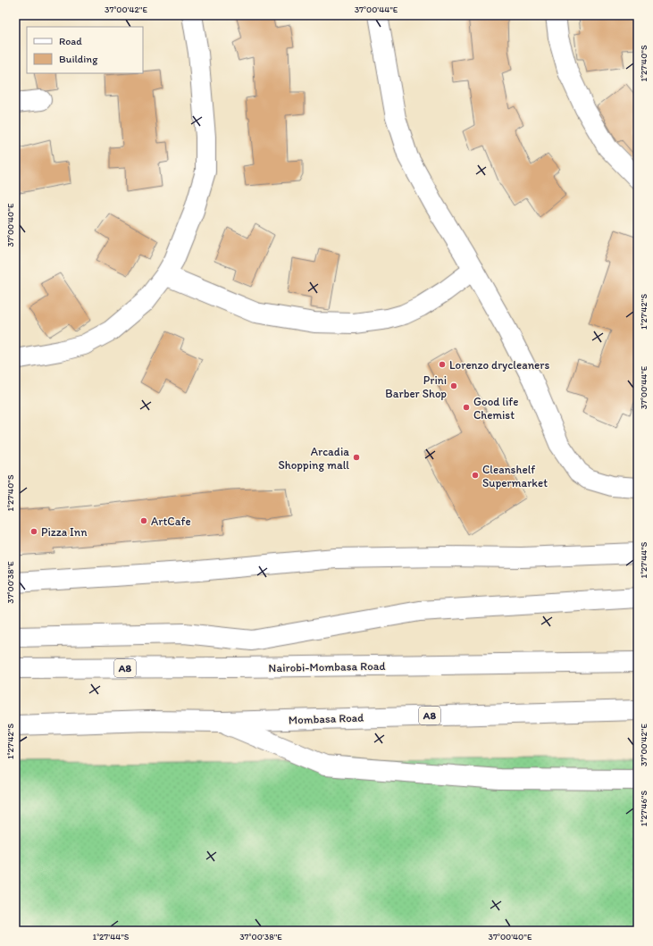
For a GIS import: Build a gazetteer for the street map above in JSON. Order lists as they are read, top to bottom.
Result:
{
  "streets": {
    "main road": ["Nairobi-Mombasa Road", "A8", "Mombasa Road"]
  },
  "places": [
    "Lorenzo drycleaners",
    "Prini Barber Shop",
    "Good life Chemist",
    "Arcadia Shopping mall",
    "Cleanshelf Supermarket",
    "ArtCafe",
    "Pizza Inn"
  ],
  "legend": ["Road", "Building"],
  "coordinates": [
    "37°00'42\"E",
    "37°00'44\"E",
    "1°27'40\"S",
    "37°00'40\"E",
    "1°27'42\"S",
    "1°27'44\"S",
    "37°00'38\"E",
    "1°27'46\"S"
  ]
}
